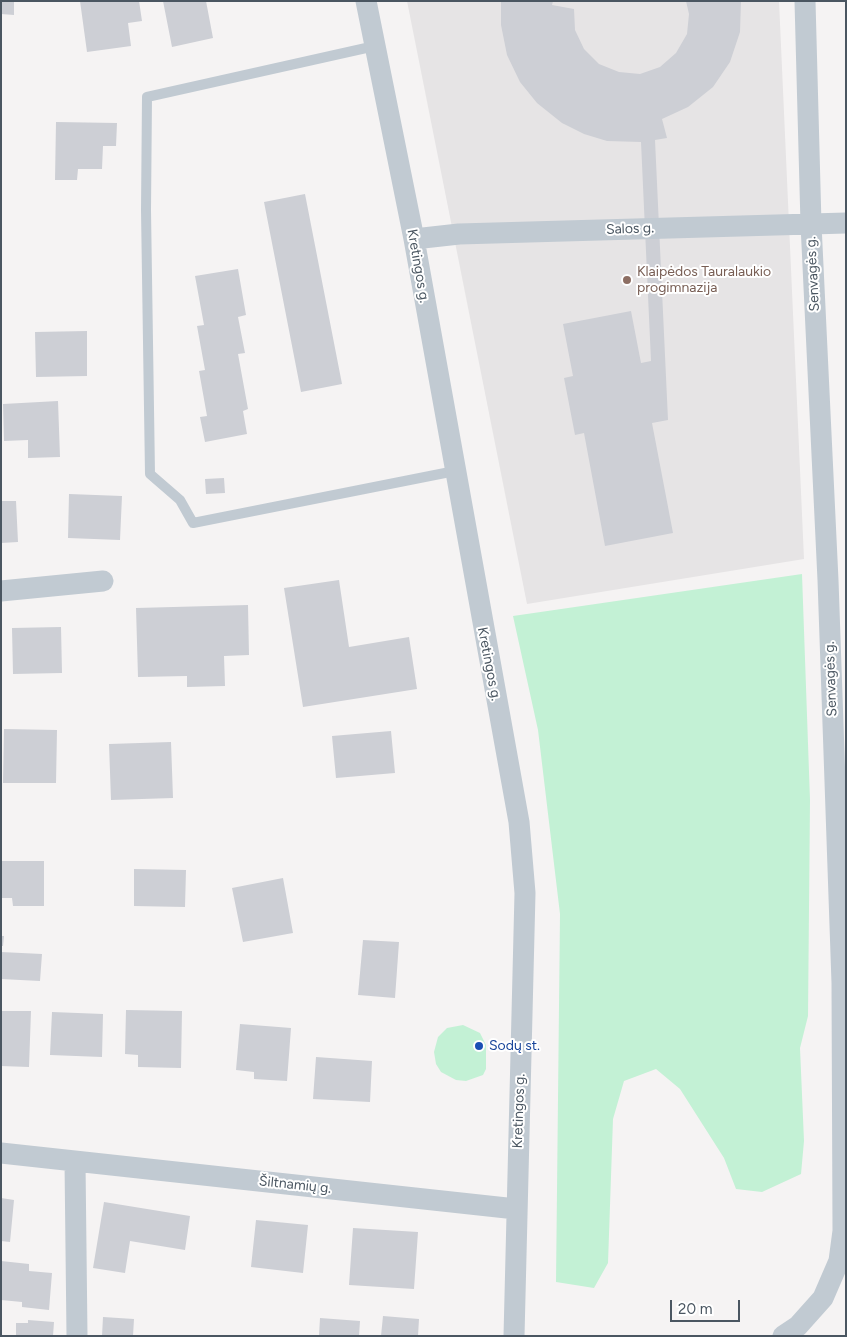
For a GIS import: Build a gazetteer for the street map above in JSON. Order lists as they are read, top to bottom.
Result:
{
  "streets": {
    "street": [
      "Salos g.",
      "Kretingos g.",
      "Senvagės g.",
      "Šiltnamių g."
    ]
  },
  "crossings": [
    ["Salos g.", "Kretingos g."],
    ["Salos g.", "Senvagės g."],
    ["Kretingos g.", "Šiltnamių g."]
  ],
  "places": ["Klaipėdos Tauralaukio progimnazija", "Sodų st."],
  "scale_bar": "20 m"
}
